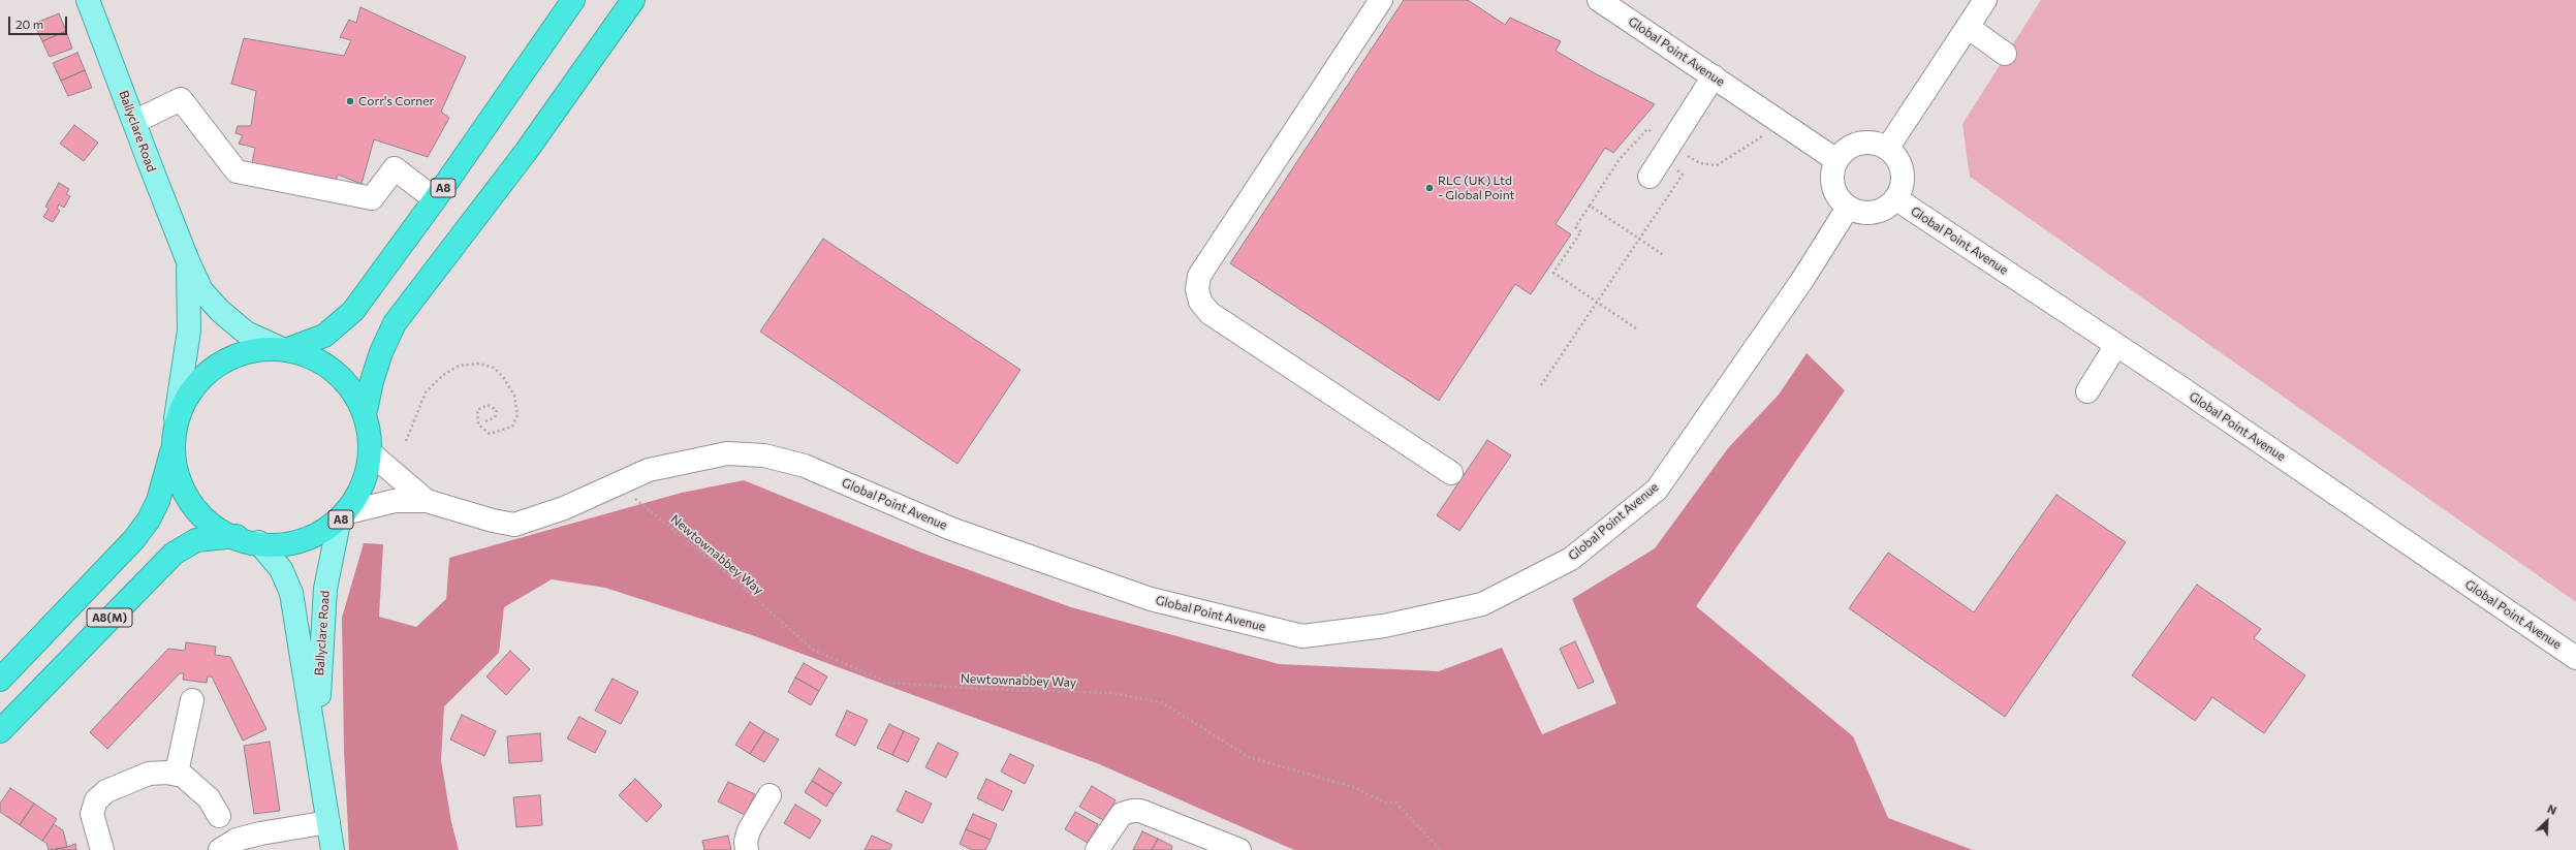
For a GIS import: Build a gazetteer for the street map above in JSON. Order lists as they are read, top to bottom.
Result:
{
  "streets": {
    "highway": ["A8", "A8(M)"],
    "main road": ["Ballyclare Road"],
    "street": ["Global Point Avenue"],
    "path": ["Newtownabbey Way"]
  },
  "crossings": [
    ["Global Point Avenue", "Ballyclare Road"],
    ["Global Point Avenue", "A8"],
    ["Global Point Avenue", "Newtownabbey Way"],
    ["Ballyclare Road", "A8"],
    ["Ballyclare Road", "A8(M)"],
    ["A8", "A8(M)"]
  ],
  "places": ["Corr's Corner", "RLC (UK) Ltd - Global Point"],
  "scale_bar": "20 m",
  "north": "top right"
}
